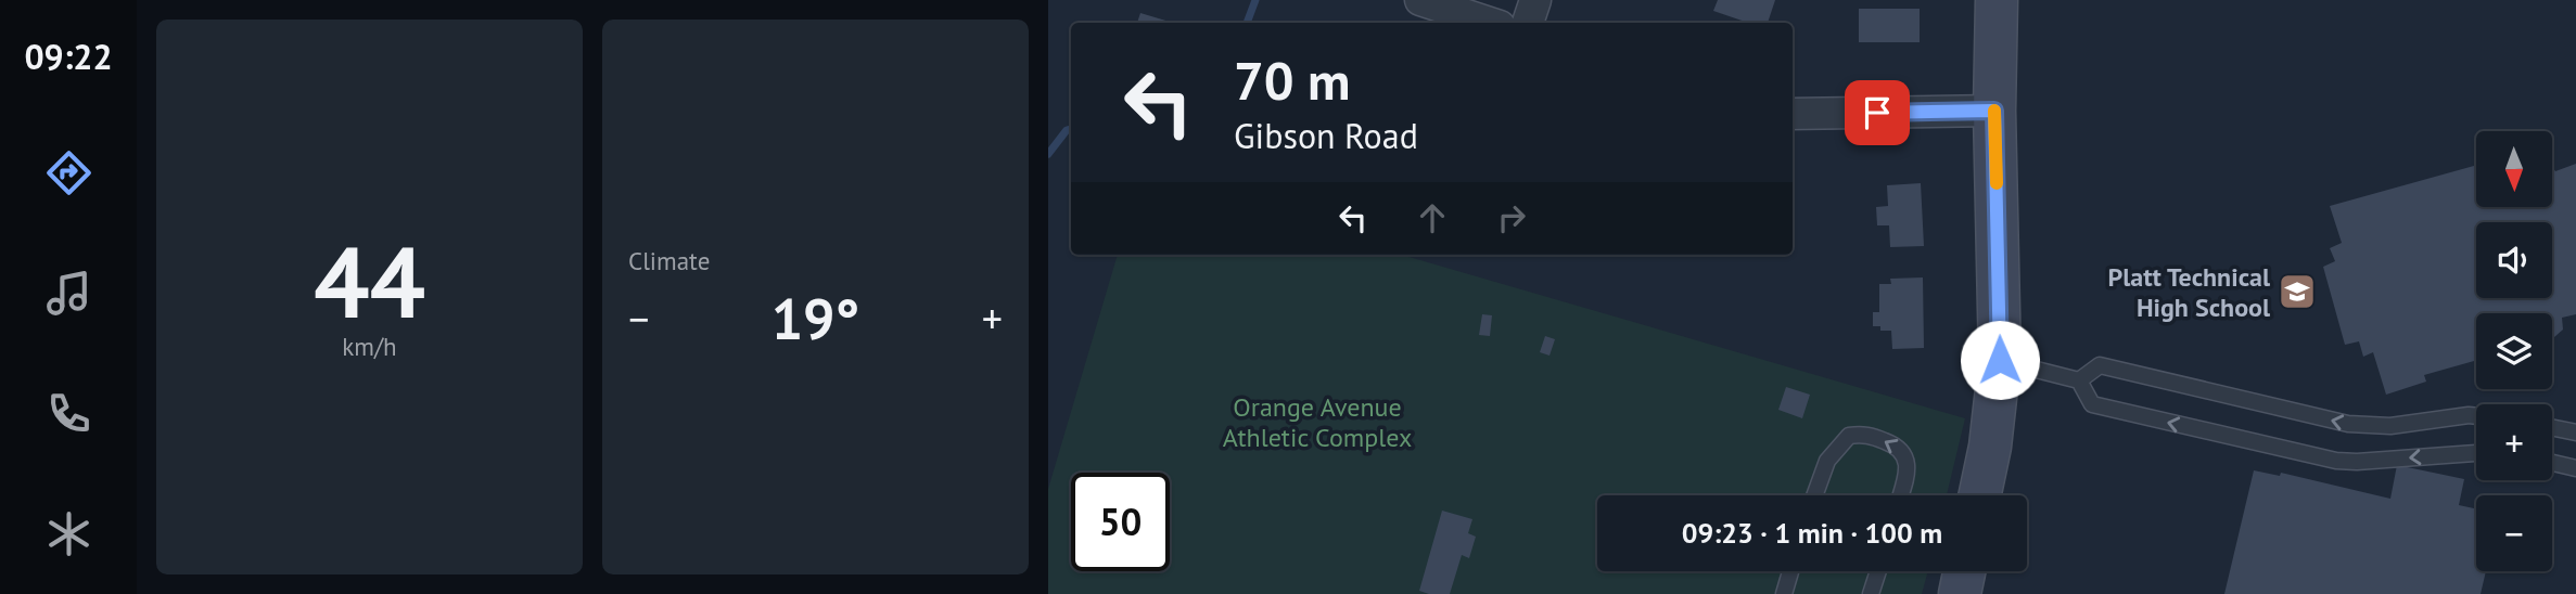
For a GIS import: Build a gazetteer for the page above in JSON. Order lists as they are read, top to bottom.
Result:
{
  "parks": ["Orange Avenue Athletic Complex"],
  "places": {
    "school or university": ["Platt Technical High School"]
  },
  "north": "bottom",
  "page": {
    "tabs": "09:22",
    "tile": [
      ["44", "km/h"],
      "Climate"
    ],
    "turn": ["70 m", "Gibson Road"],
    "map_buttons": ["+", "−"],
    "heat": ["−", "19°", "+"],
    "limit": "50",
    "trip": "09:23 · 1 min · 100 m"
  }
}
